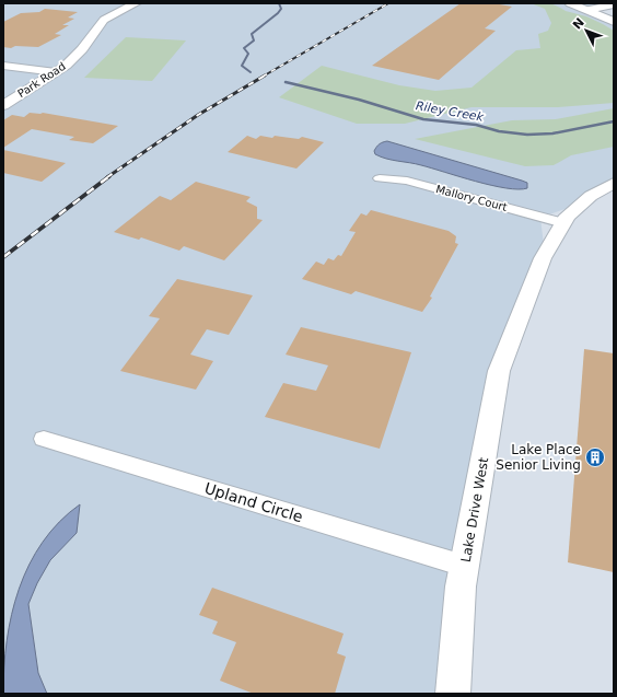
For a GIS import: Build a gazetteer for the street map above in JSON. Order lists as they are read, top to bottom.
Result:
{
  "streets": {
    "street": [
      "Park Road",
      "Mallory Court",
      "Upland Circle",
      "Lake Drive West"
    ]
  },
  "crossings": [
    ["Mallory Court", "Lake Drive West"],
    ["Upland Circle", "Lake Drive West"]
  ],
  "water": ["Riley Creek"],
  "places": {
    "building": ["Lake Place Senior Living"]
  },
  "north": "top left"
}
